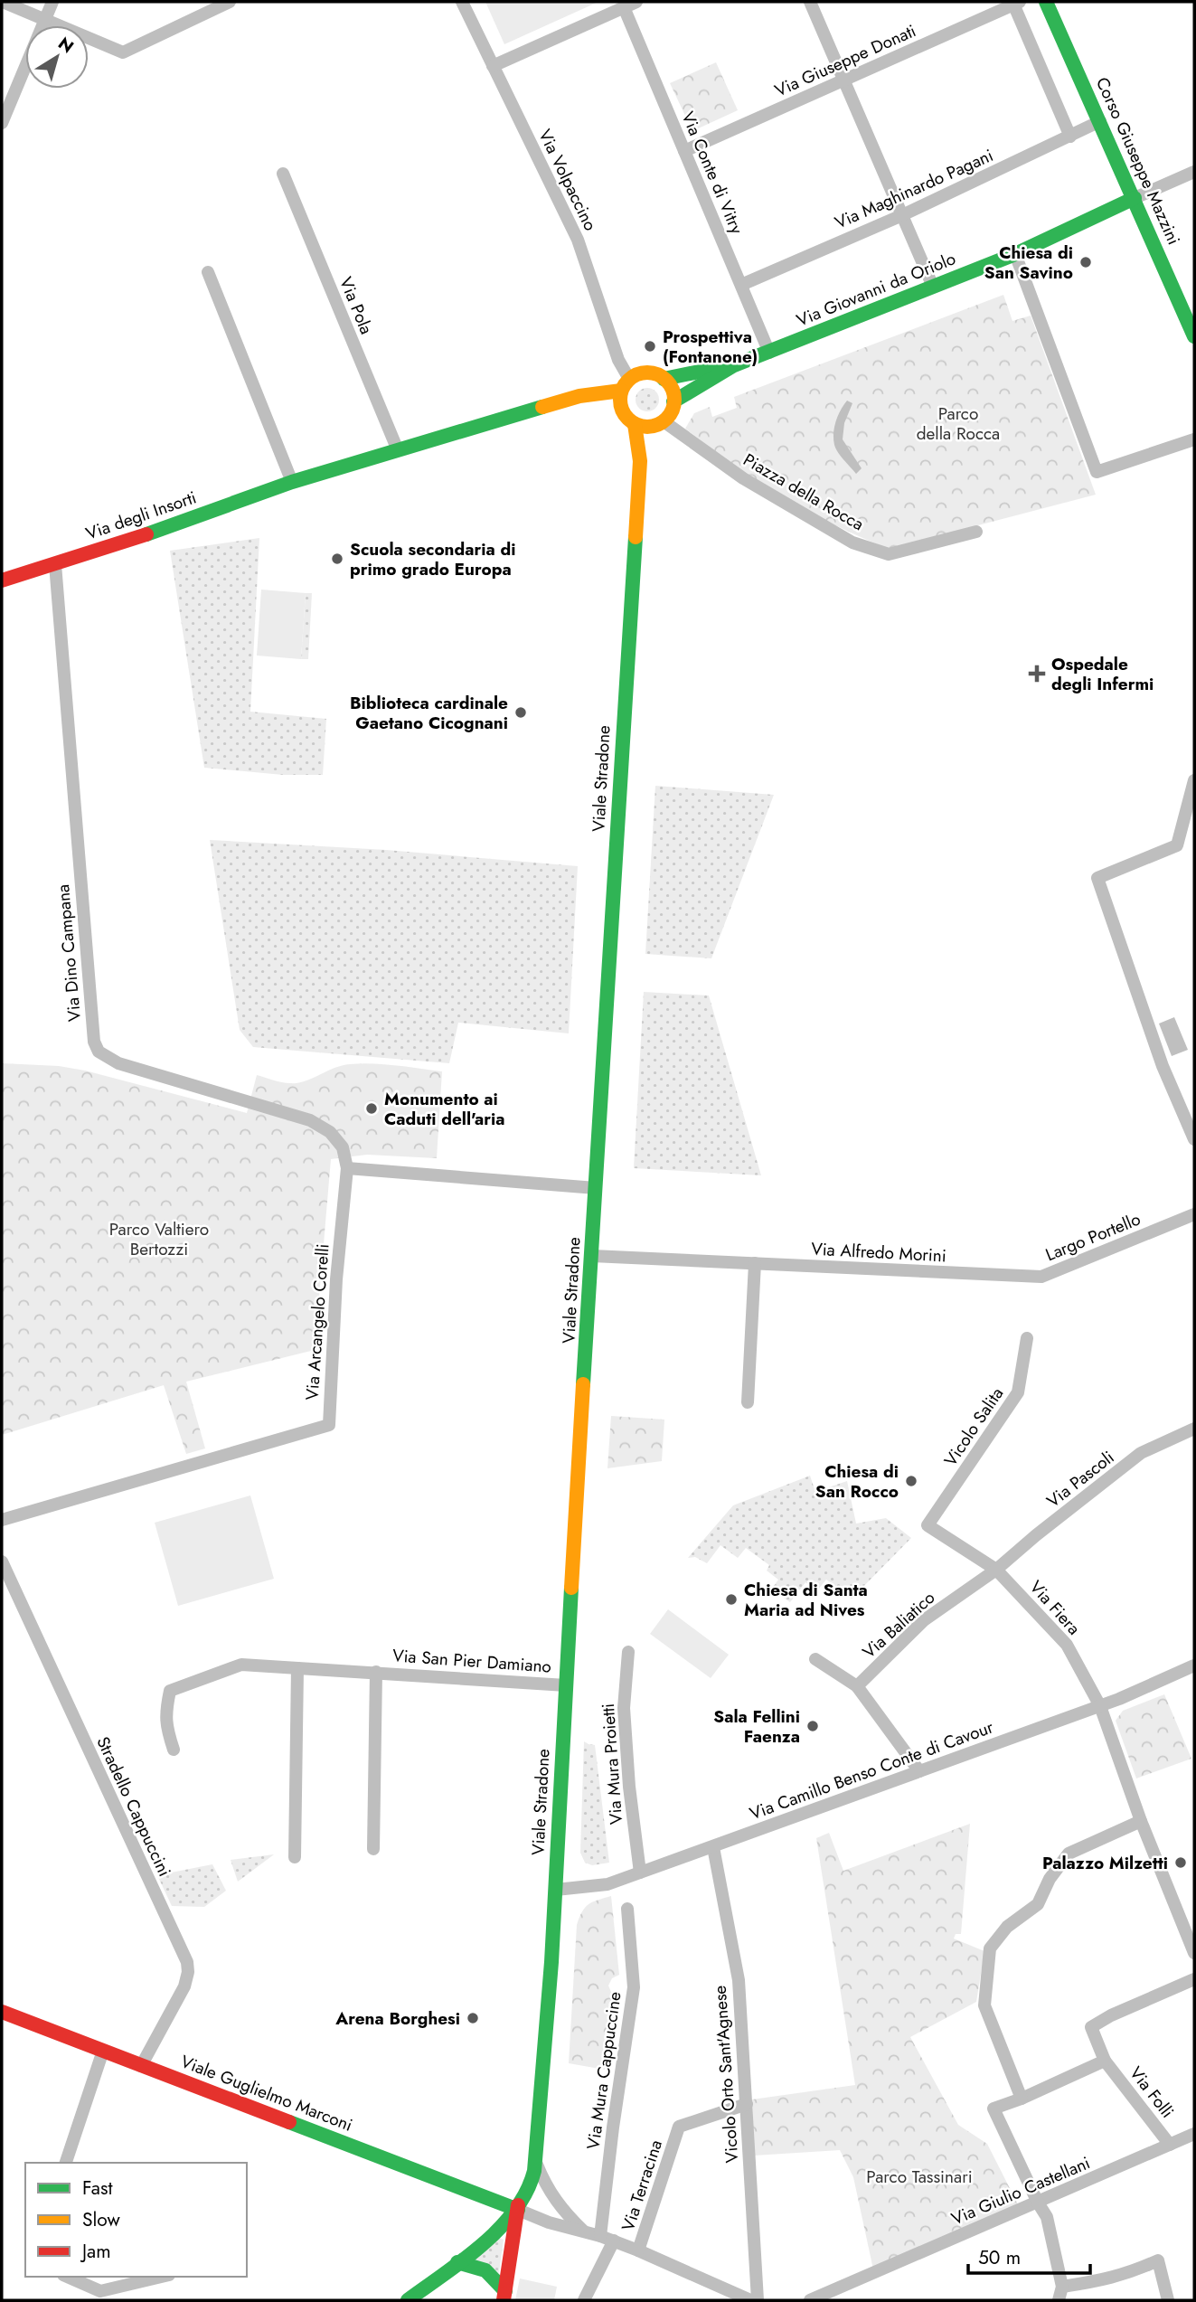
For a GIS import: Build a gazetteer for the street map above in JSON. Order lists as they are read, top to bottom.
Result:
{
  "streets": {
    "street": [
      "Via Giuseppe Donati",
      "Corso Giuseppe Mazzini",
      "Via Conte di Vitry",
      "Via Volpaccino",
      "Via Maghinardo Pagani",
      "Via Giovanni da Oriolo",
      "Via Pola",
      "Piazza della Rocca",
      "Via degli Insorti",
      "Viale Stradone",
      "Via Dino Campana",
      "Largo Portello",
      "Via Alfredo Morini",
      "Via Arcangelo Corelli",
      "Vicolo Salita",
      "Via Pascoli",
      "Via Fiera",
      "Via Baliatico",
      "Via San Pier Damiano",
      "Via Mura Proietti",
      "Via Camillo Benso Conte di Cavour",
      "Stradello Cappuccini",
      "Via Mura Cappuccine",
      "Vicolo Orto Sant'Agnese",
      "Via Folli",
      "Viale Guglielmo Marconi",
      "Via Terracina",
      "Via Giulio Castellani"
    ]
  },
  "crossings": [
    ["Via Giuseppe Donati", "Via Conte di Vitry"],
    ["Corso Giuseppe Mazzini", "Via Maghinardo Pagani"],
    ["Corso Giuseppe Mazzini", "Via Giovanni da Oriolo"],
    ["Via Conte di Vitry", "Via Maghinardo Pagani"],
    ["Via Conte di Vitry", "Via Giovanni da Oriolo"],
    ["Via Volpaccino", "Via Giovanni da Oriolo"],
    ["Via Volpaccino", "Piazza della Rocca"],
    ["Via Volpaccino", "Via degli Insorti"],
    ["Via Volpaccino", "Viale Stradone"],
    ["Via Giovanni da Oriolo", "Piazza della Rocca"],
    ["Via Giovanni da Oriolo", "Via degli Insorti"],
    ["Via Giovanni da Oriolo", "Viale Stradone"],
    ["Via Pola", "Via degli Insorti"],
    ["Piazza della Rocca", "Via degli Insorti"],
    ["Piazza della Rocca", "Viale Stradone"],
    ["Via degli Insorti", "Viale Stradone"],
    ["Via degli Insorti", "Via Dino Campana"],
    ["Viale Stradone", "Via Alfredo Morini"],
    ["Viale Stradone", "Via San Pier Damiano"],
    ["Viale Stradone", "Via Camillo Benso Conte di Cavour"],
    ["Via Dino Campana", "Via Arcangelo Corelli"],
    ["Largo Portello", "Via Alfredo Morini"],
    ["Vicolo Salita", "Via Fiera"],
    ["Via Pascoli", "Via Fiera"],
    ["Via Pascoli", "Via Baliatico"],
    ["Via Fiera", "Via Baliatico"],
    ["Via Fiera", "Via Camillo Benso Conte di Cavour"],
    ["Via Mura Proietti", "Via Camillo Benso Conte di Cavour"],
    ["Via Camillo Benso Conte di Cavour", "Vicolo Orto Sant'Agnese"],
    ["Stradello Cappuccini", "Viale Guglielmo Marconi"],
    ["Vicolo Orto Sant'Agnese", "Via Terracina"],
    ["Via Folli", "Via Giulio Castellani"]
  ],
  "parks": ["Parco della Rocca", "Parco Valtiero Bertozzi", "Parco Tassinari"],
  "places": {
    "other": [
      "Chiesa di San Savino",
      "Prospettiva (Fontanone)",
      "Scuola secondaria di primo grado Europa",
      "Biblioteca cardinale Gaetano Cicognani",
      "Monumento ai Caduti dell'aria",
      "Chiesa di San Rocco",
      "Chiesa di Santa Maria ad Nives",
      "Sala Fellini Faenza",
      "Palazzo Milzetti",
      "Arena Borghesi"
    ],
    "health": ["Ospedale degli Infermi"]
  },
  "legend": ["Fast", "Slow", "Jam"],
  "scale_bar": "50 m",
  "north": "top right"
}
